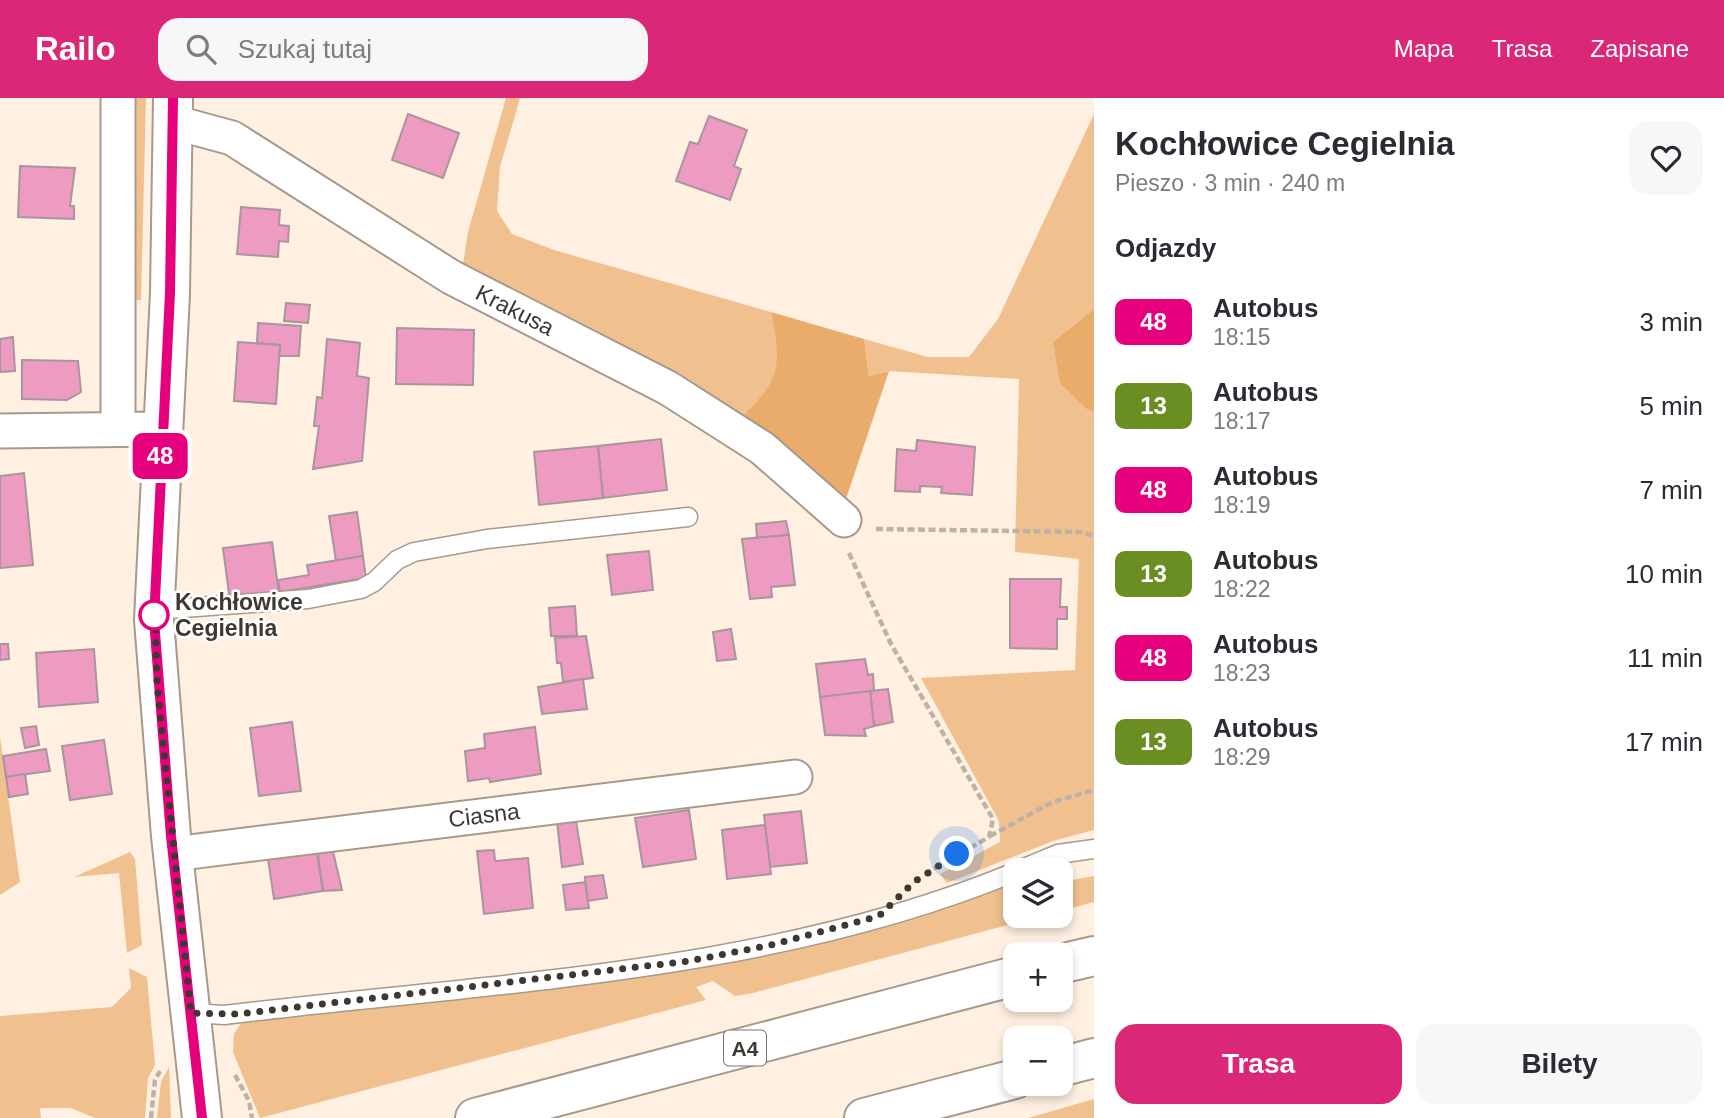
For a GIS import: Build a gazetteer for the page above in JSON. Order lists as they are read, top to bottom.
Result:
{
  "streets": {
    "main road": ["A4"],
    "street": ["Krakusa", "Ciasna"]
  },
  "places": ["Kochłowice Cegielnia"],
  "lines": ["bus line 48"],
  "page": {
    "header": "Railo",
    "search": "Szukaj tutaj",
    "nav": ["Mapa", "Trasa", "Zapisane"],
    "on_map": "48",
    "heading": [
      ["Kochłowice Cegielnia", "Pieszo · 3 min · 240 m"],
      "Odjazdy"
    ],
    "list": [
      {
        "mark": "48",
        "name": "Autobus",
        "note": "18:15",
        "value": "3 min"
      },
      {
        "mark": "13",
        "name": "Autobus",
        "note": "18:17",
        "value": "5 min"
      },
      {
        "mark": "48",
        "name": "Autobus",
        "note": "18:19",
        "value": "7 min"
      },
      {
        "mark": "13",
        "name": "Autobus",
        "note": "18:22",
        "value": "10 min"
      },
      {
        "mark": "48",
        "name": "Autobus",
        "note": "18:23",
        "value": "11 min"
      },
      {
        "mark": "13",
        "name": "Autobus",
        "note": "18:29",
        "value": "17 min"
      }
    ],
    "map_buttons": ["+", "−"],
    "buttons": ["Trasa", "Bilety"]
  }
}
